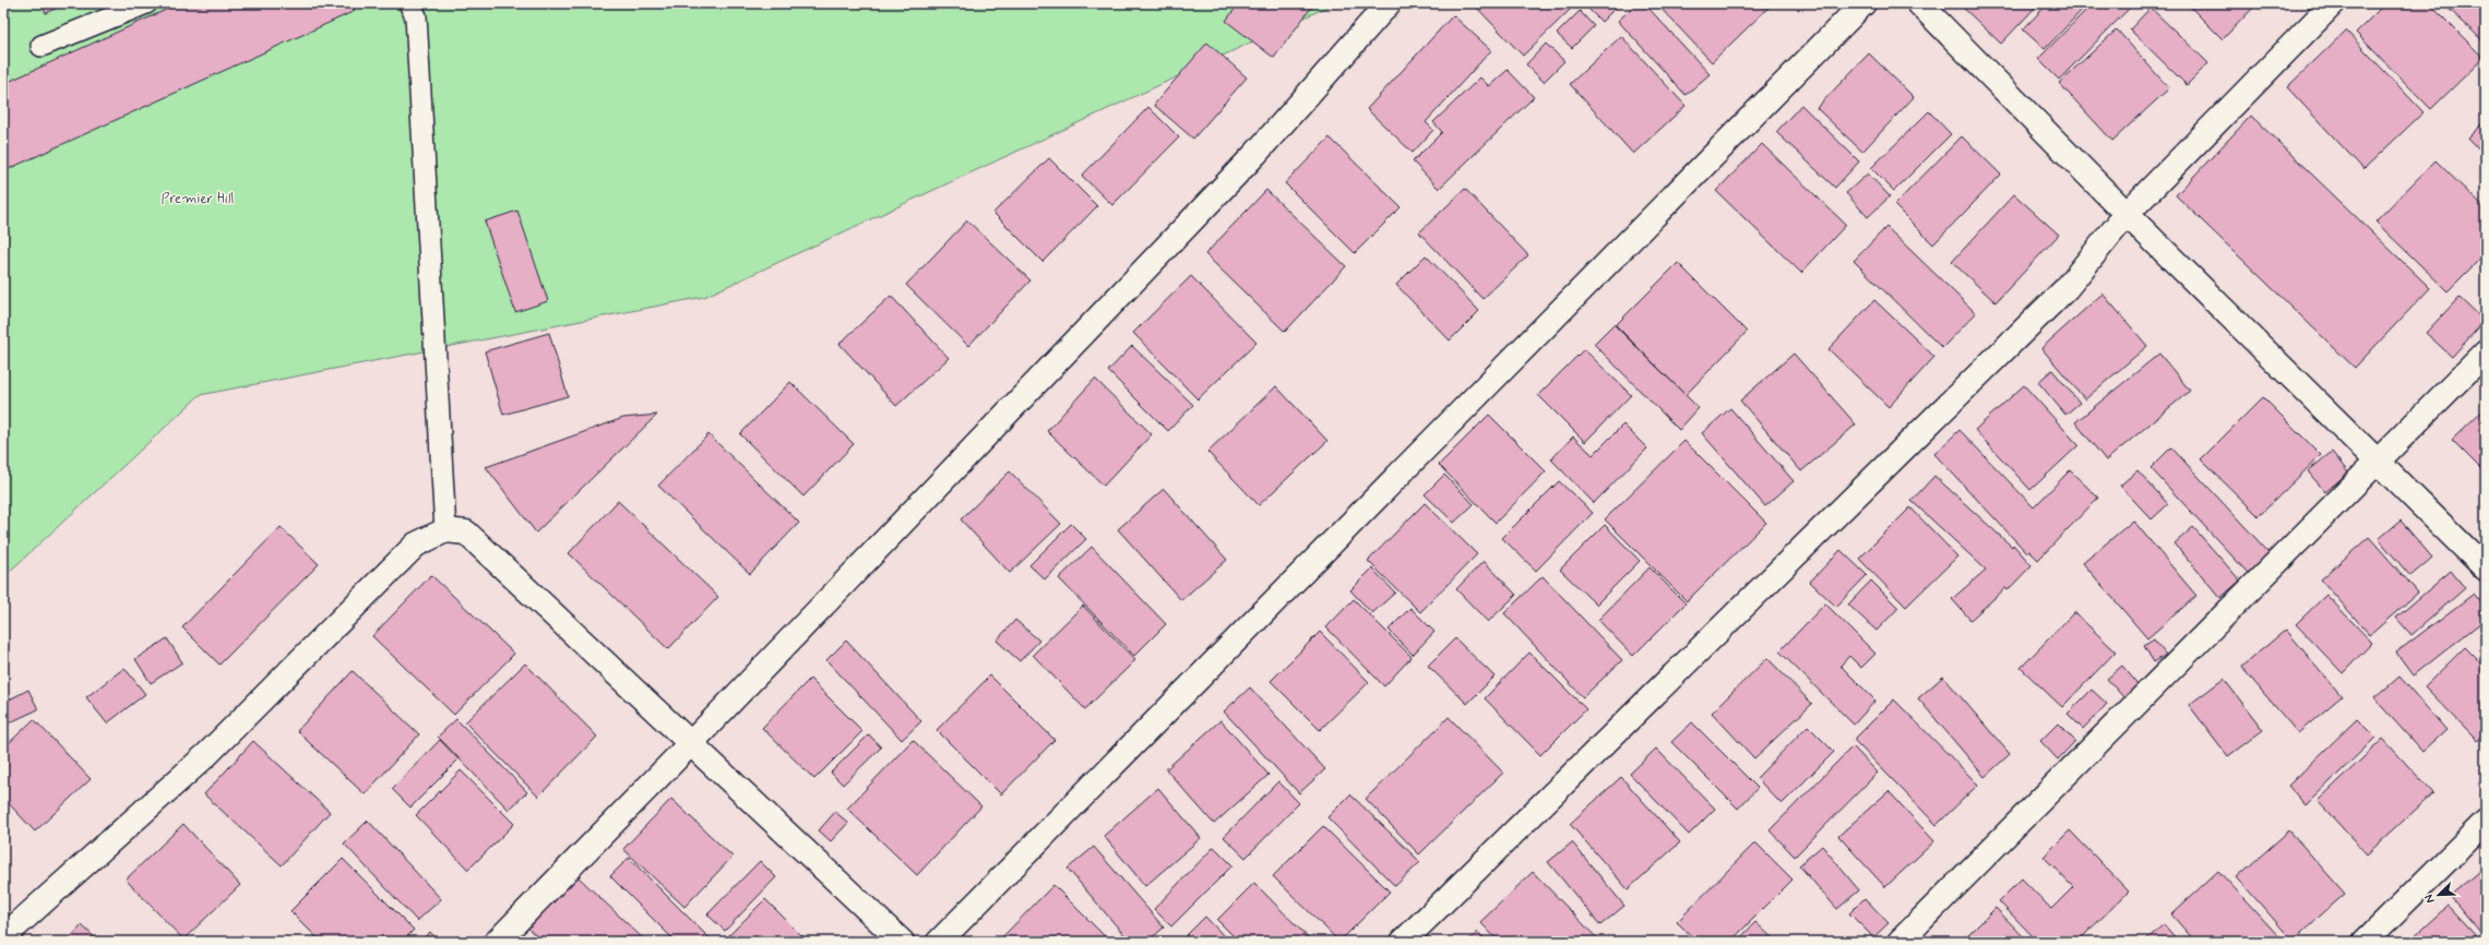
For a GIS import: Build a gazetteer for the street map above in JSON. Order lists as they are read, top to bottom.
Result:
{
  "parks": ["Premier Hill"],
  "north": "bottom left"
}
